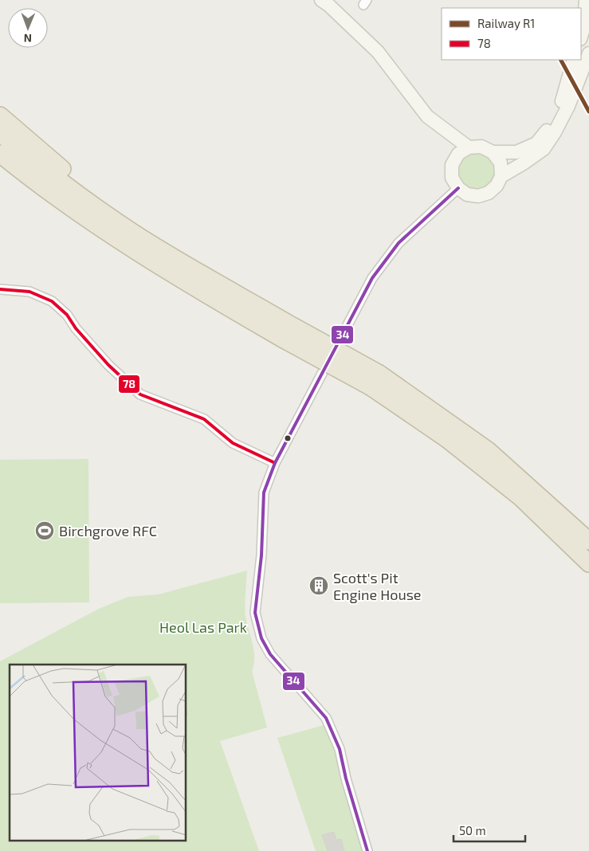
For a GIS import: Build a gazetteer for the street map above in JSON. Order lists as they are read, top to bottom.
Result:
{
  "parks": ["Heol Las Park"],
  "places": {
    "sports": ["Birchgrove RFC"],
    "building": ["Scott's Pit Engine House"]
  },
  "lines": ["rail line R1", "transit line 34", "transit line 78"],
  "legend": ["Railway R1", "78"],
  "scale_bar": "50 m",
  "north": "bottom"
}
